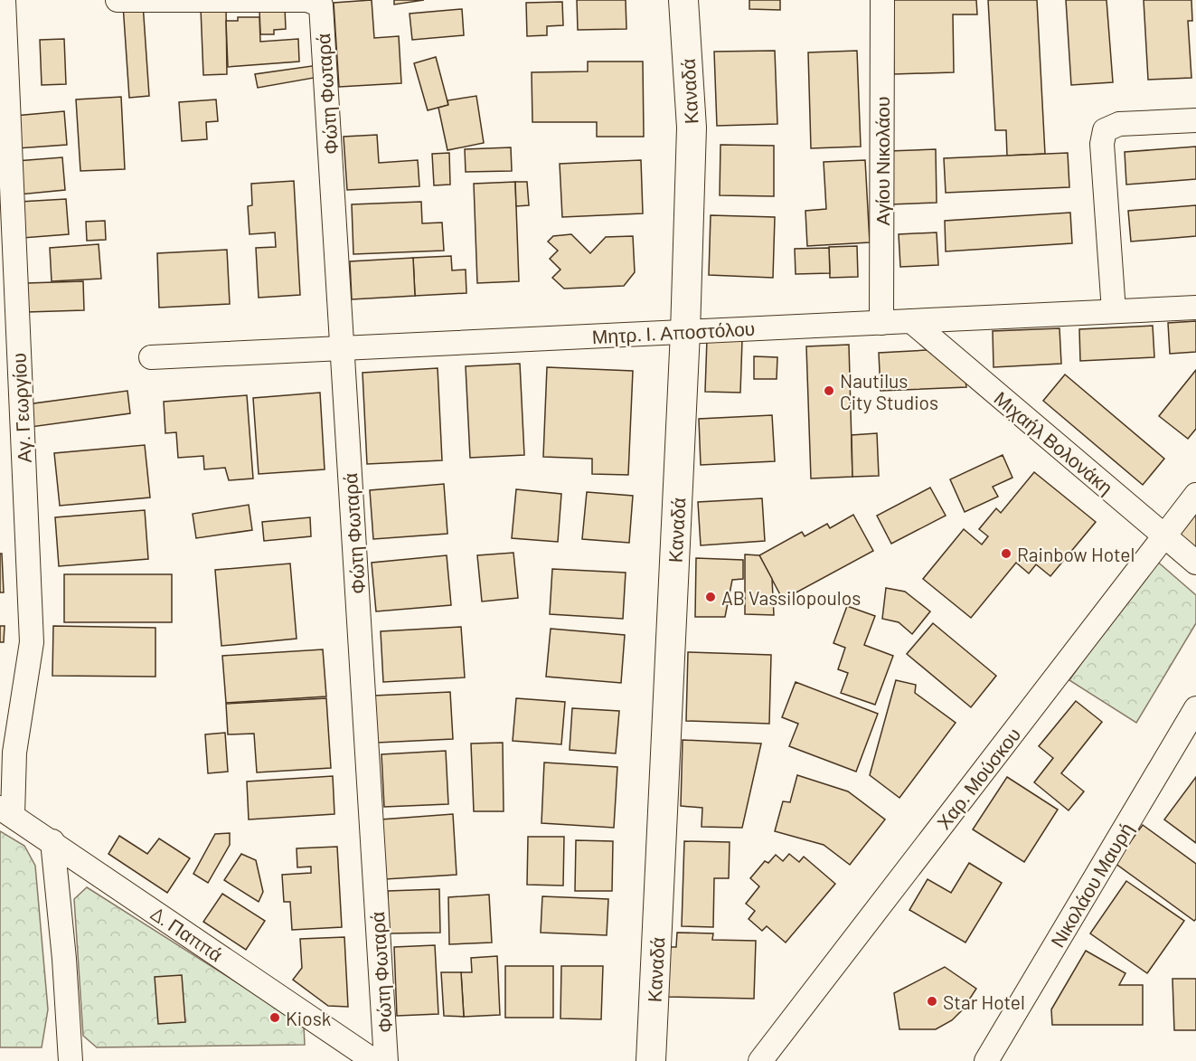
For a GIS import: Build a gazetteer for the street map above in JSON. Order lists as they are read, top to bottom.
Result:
{
  "streets": {
    "street": [
      "Καναδά",
      "Φώτη Φωταρά",
      "Αγίου Νικολάου",
      "Μητρ. Ι. Αποστόλου",
      "Αγ. Γεωργίου",
      "Μιχαήλ Βολονάκη",
      "Χαρ. Μούσκου",
      "Νικολάου Μαυρή",
      "Δ. Παππά"
    ]
  },
  "crossings": [
    ["Καναδά", "Μητρ. Ι. Αποστόλου"],
    ["Φώτη Φωταρά", "Μητρ. Ι. Αποστόλου"],
    ["Αγίου Νικολάου", "Μητρ. Ι. Αποστόλου"],
    ["Μητρ. Ι. Αποστόλου", "Μιχαήλ Βολονάκη"],
    ["Αγ. Γεωργίου", "Δ. Παππά"],
    ["Μιχαήλ Βολονάκη", "Χαρ. Μούσκου"]
  ],
  "places": [
    "Nautilus City Studios",
    "Rainbow Hotel",
    "AB Vassilopoulos",
    "Star Hotel",
    "Kiosk"
  ]
}
